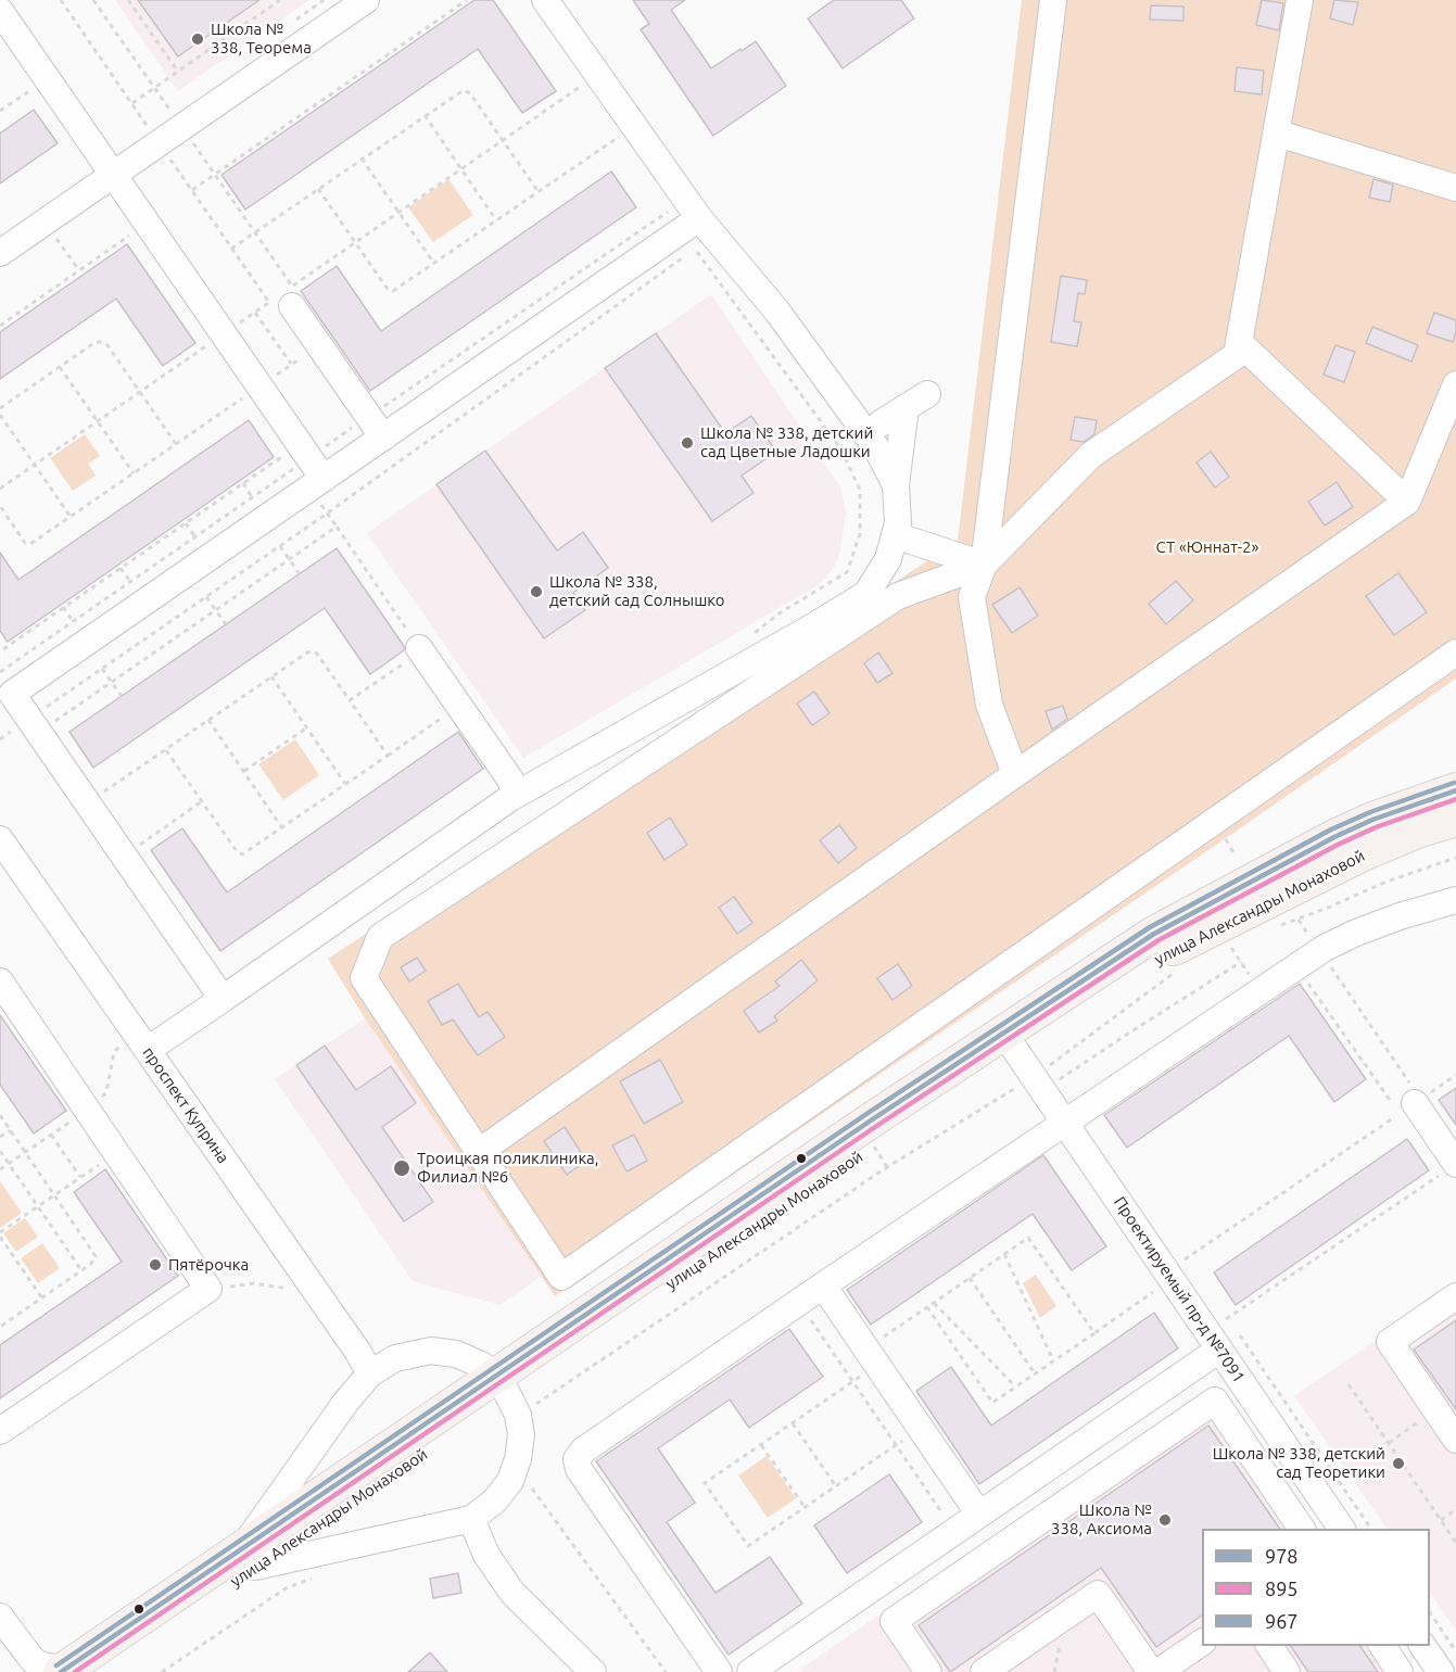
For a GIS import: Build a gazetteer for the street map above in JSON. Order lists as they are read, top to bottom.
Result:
{
  "streets": {
    "main road": ["улица Александры Монаховой"],
    "street": ["проспект Куприна", "Проектируемый пр-д №7091"]
  },
  "crossings": [
    ["улица Александры Монаховой", "Проектируемый пр-д №7091"]
  ],
  "parks": ["СТ «Юннат-2»"],
  "places": [
    "Школа № 338, Теорема",
    "Школа № 338, детский сад Цветные Ладошки",
    "Школа № 338, детский сад Солнышко",
    "Троицкая поликлиника, Филиал №6",
    "Пятёрочка",
    "Школа № 338, детский сад Теоретики",
    "Школа № 338, Аксиома"
  ],
  "lines": ["transit line 967", "transit line 978", "transit line 895"],
  "legend": ["978", "895", "967"]
}
